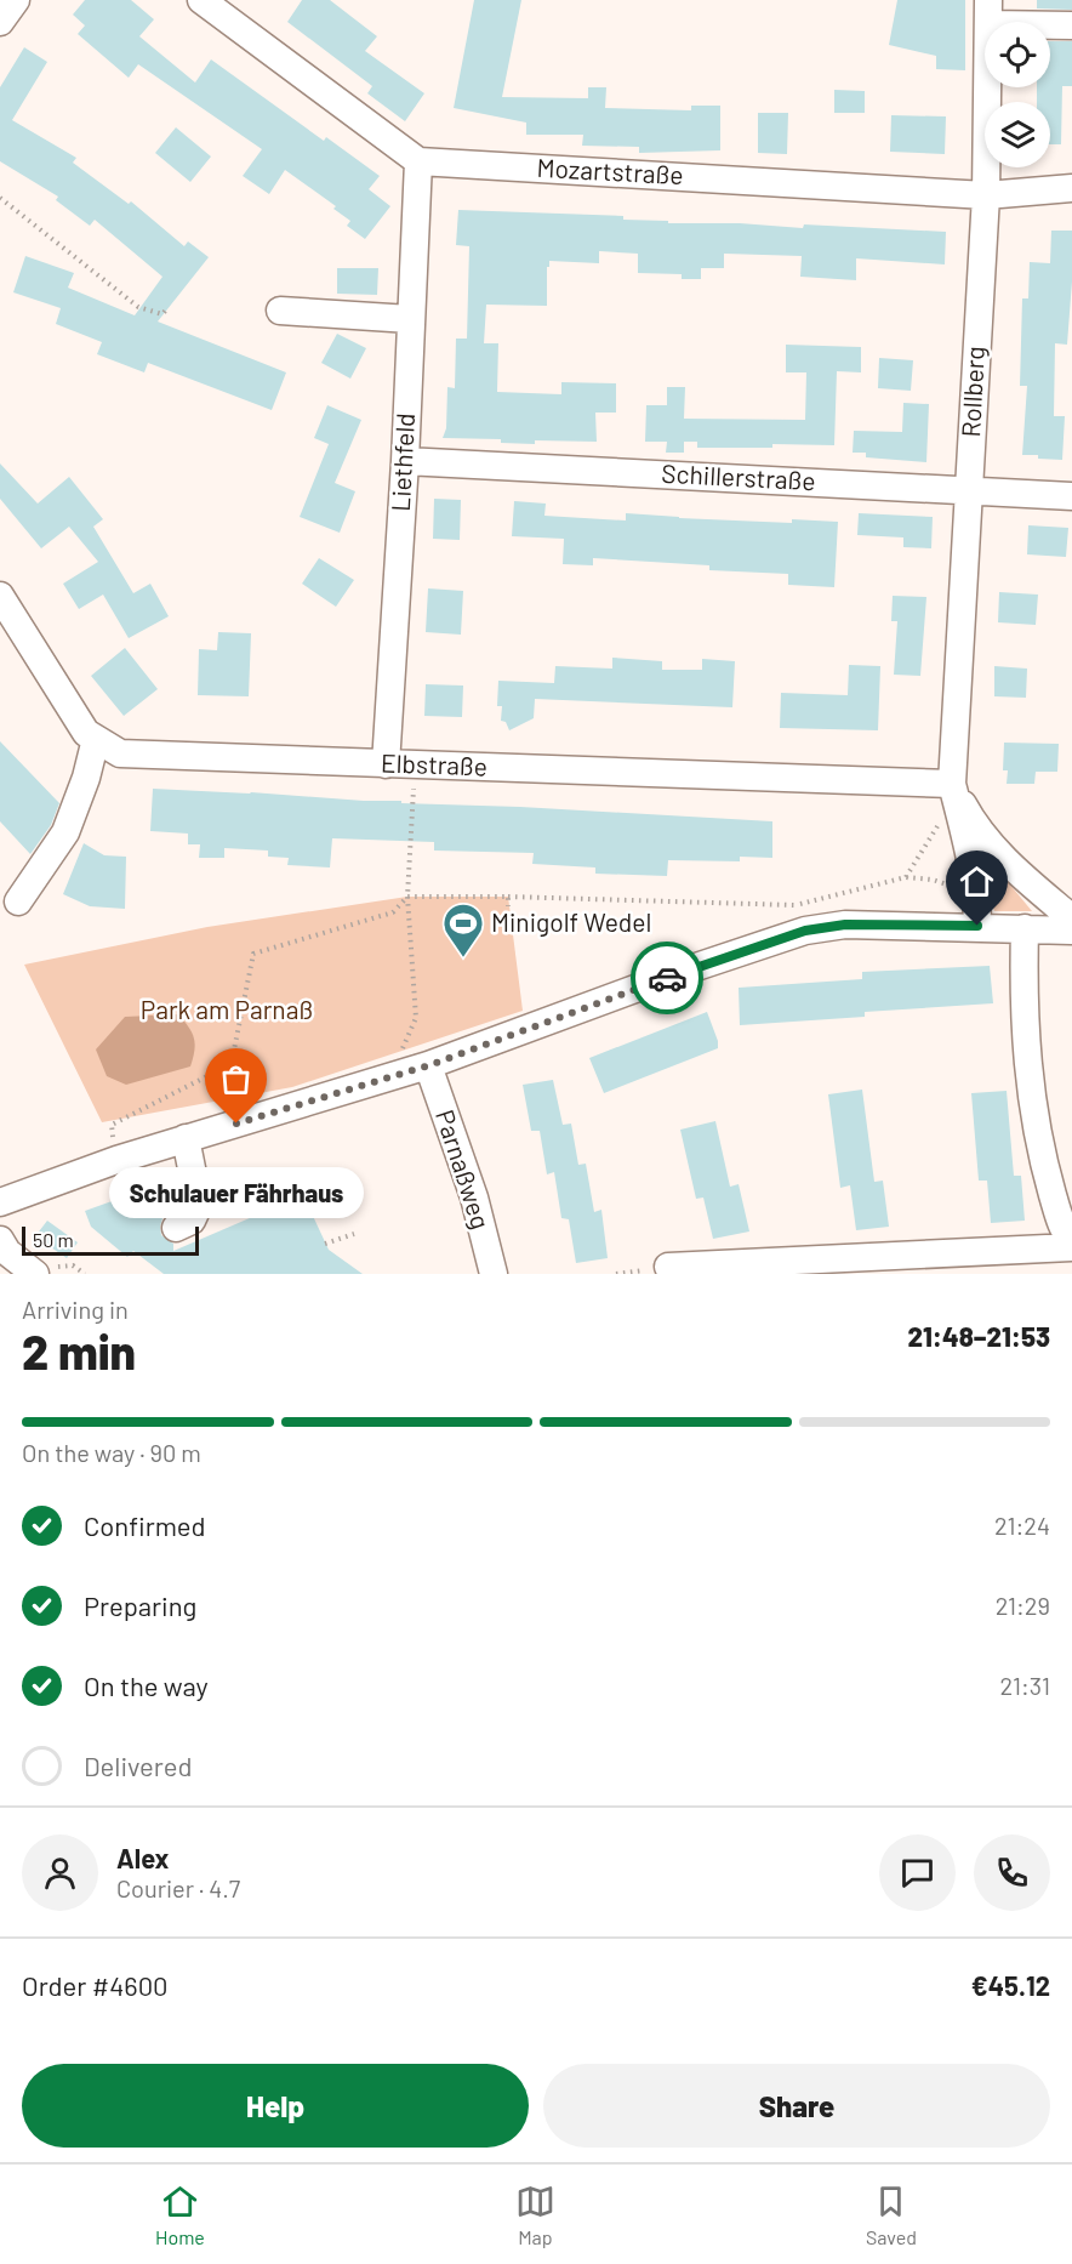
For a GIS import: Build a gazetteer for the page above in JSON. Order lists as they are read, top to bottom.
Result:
{
  "streets": {
    "street": [
      "Mozartstraße",
      "Rollberg",
      "Liethfeld",
      "Schillerstraße",
      "Elbstraße",
      "Parnaßweg"
    ]
  },
  "crossings": [
    ["Mozartstraße", "Rollberg"],
    ["Mozartstraße", "Liethfeld"],
    ["Rollberg", "Schillerstraße"],
    ["Rollberg", "Elbstraße"],
    ["Liethfeld", "Schillerstraße"],
    ["Liethfeld", "Elbstraße"]
  ],
  "parks": ["Park am Parnaß"],
  "places": {
    "sports": ["Minigolf Wedel"],
    "other": ["Schulauer Fährhaus"]
  },
  "scale_bar": "50 m",
  "page": {
    "bubble": "Schulauer Fährhaus",
    "scale": "50 m",
    "heading": ["2 min", "Arriving in", "21:48–21:53"],
    "panel": [
      "Alex",
      "Courier · 4.7",
      "Order #4600",
      "€45.12"
    ],
    "bar": "On the way · 90 m",
    "list": [
      ["Confirmed", "21:24"],
      ["Preparing", "21:29"],
      ["On the way", "21:31"],
      "Delivered"
    ],
    "buttons": ["Help", "Share"],
    "tabs": ["Home", "Map", "Saved"]
  }
}
